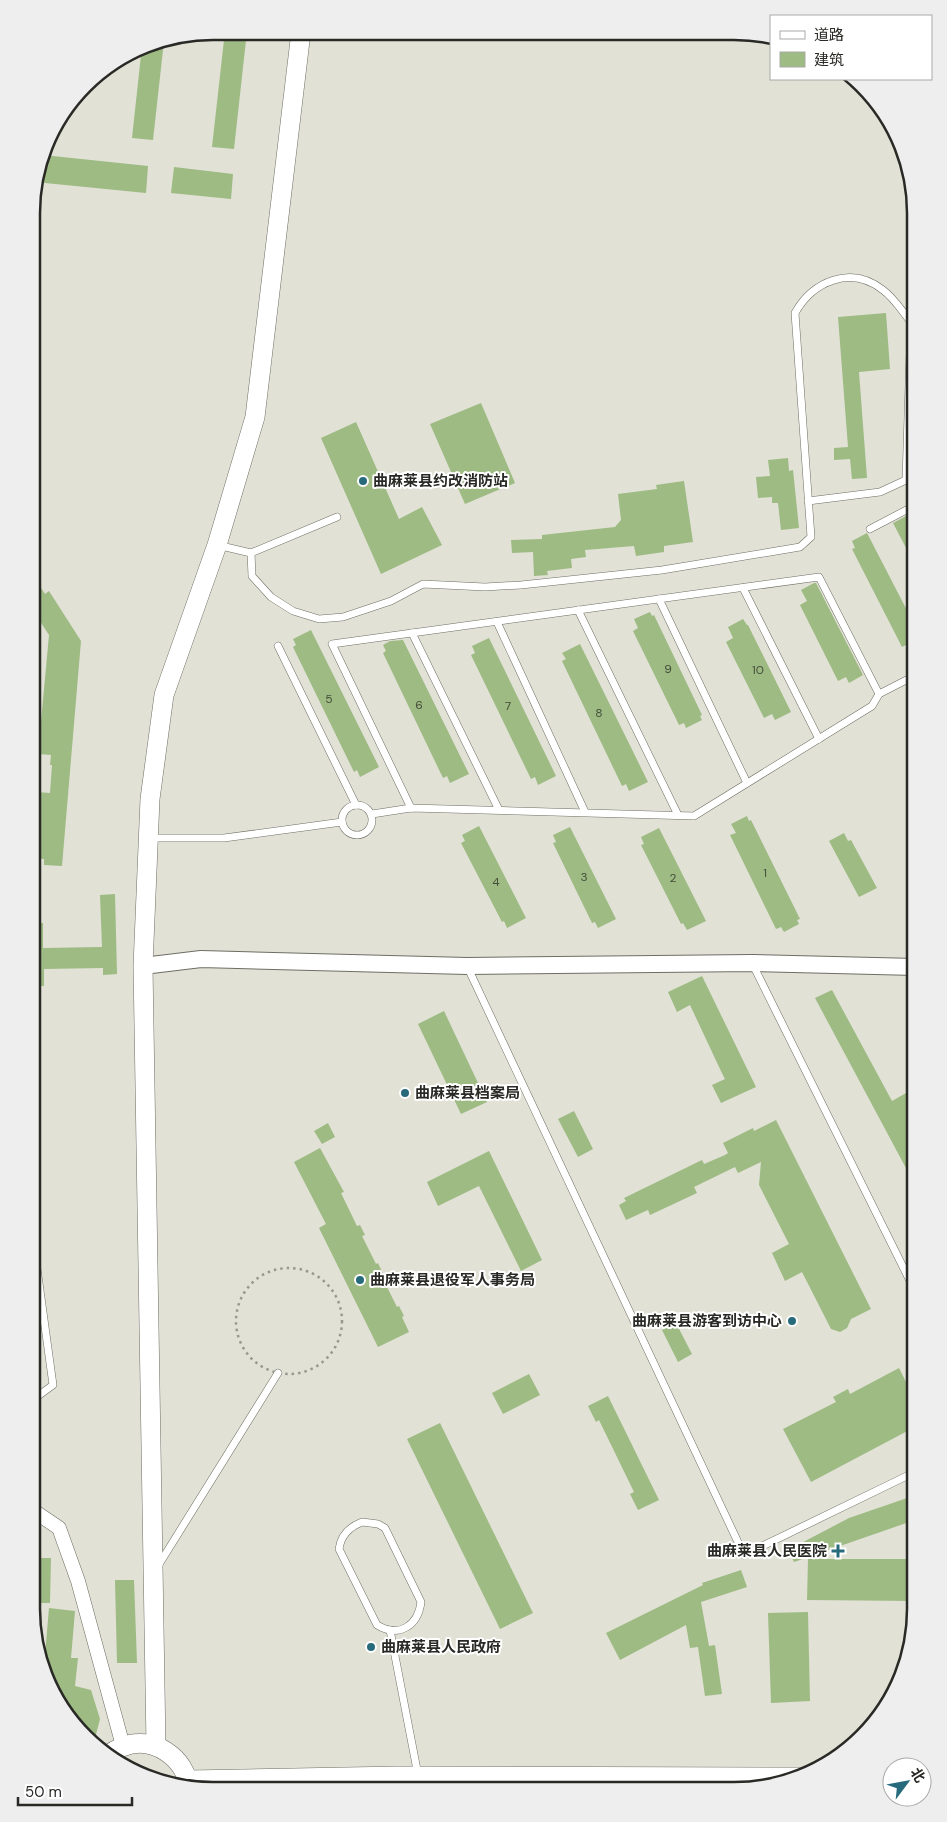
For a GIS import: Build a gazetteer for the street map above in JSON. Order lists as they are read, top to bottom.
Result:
{
  "places": {
    "other": [
      "曲麻莱县约改消防站",
      "曲麻莱县档案局",
      "曲麻莱县退役军人事务局",
      "曲麻莱县游客到访中心",
      "曲麻莱县人民政府"
    ],
    "health": ["曲麻莱县人民医院"]
  },
  "house_numbers": [
    "9",
    "10",
    "5",
    "6",
    "7",
    "8",
    "1",
    "3",
    "2",
    "4"
  ],
  "legend": ["道路", "建筑"],
  "scale_bar": "50 m",
  "north": "top right"
}
